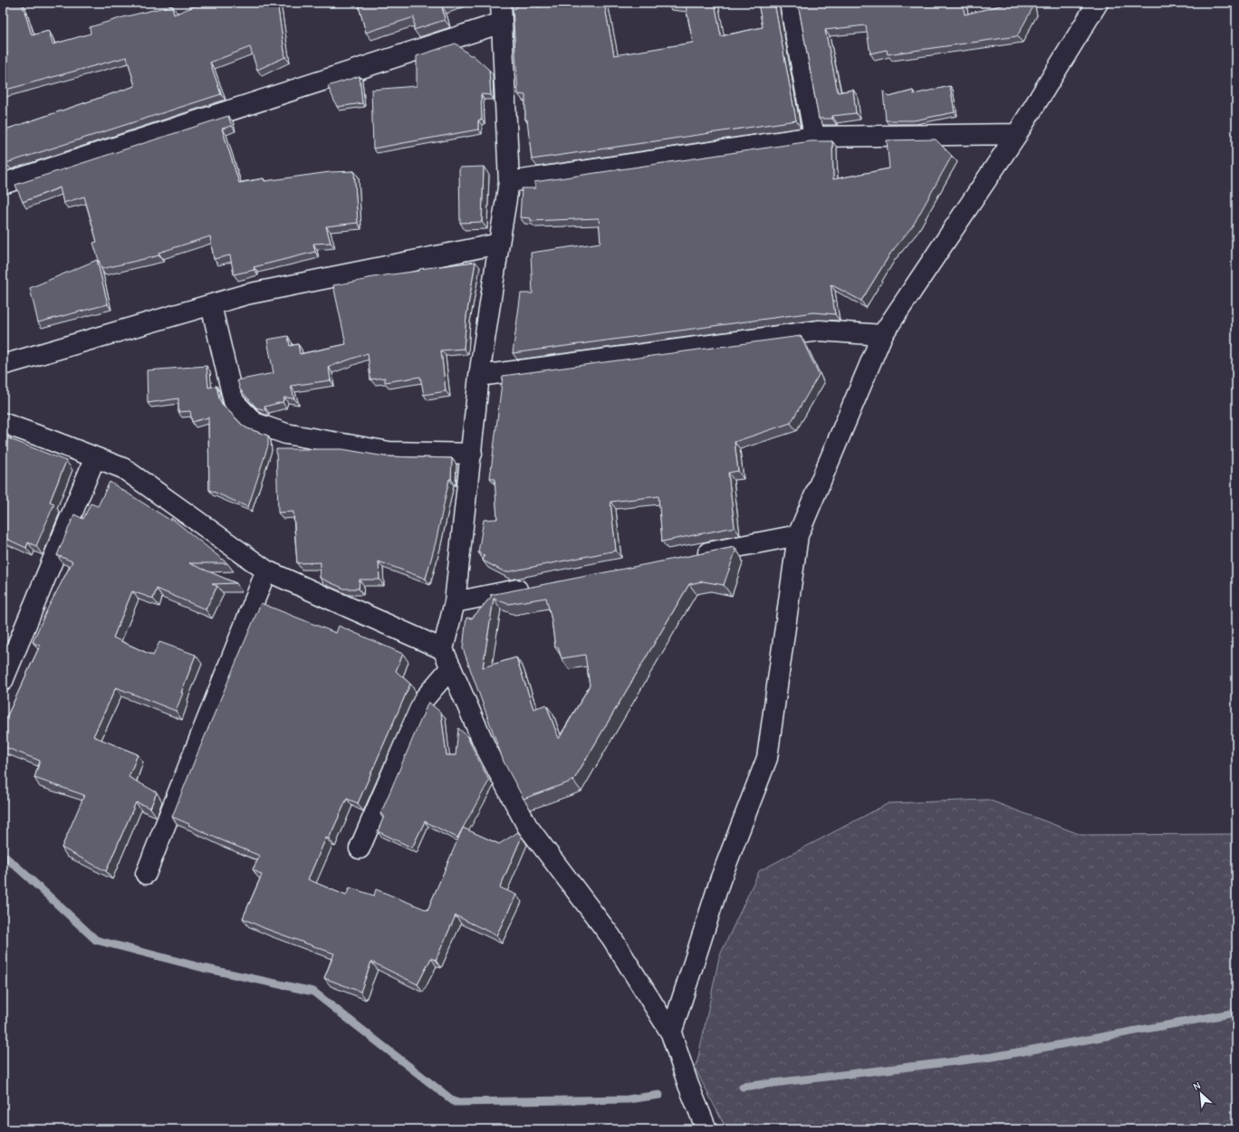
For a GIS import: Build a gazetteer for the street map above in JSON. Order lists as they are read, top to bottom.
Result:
{
  "north": "top left"
}
